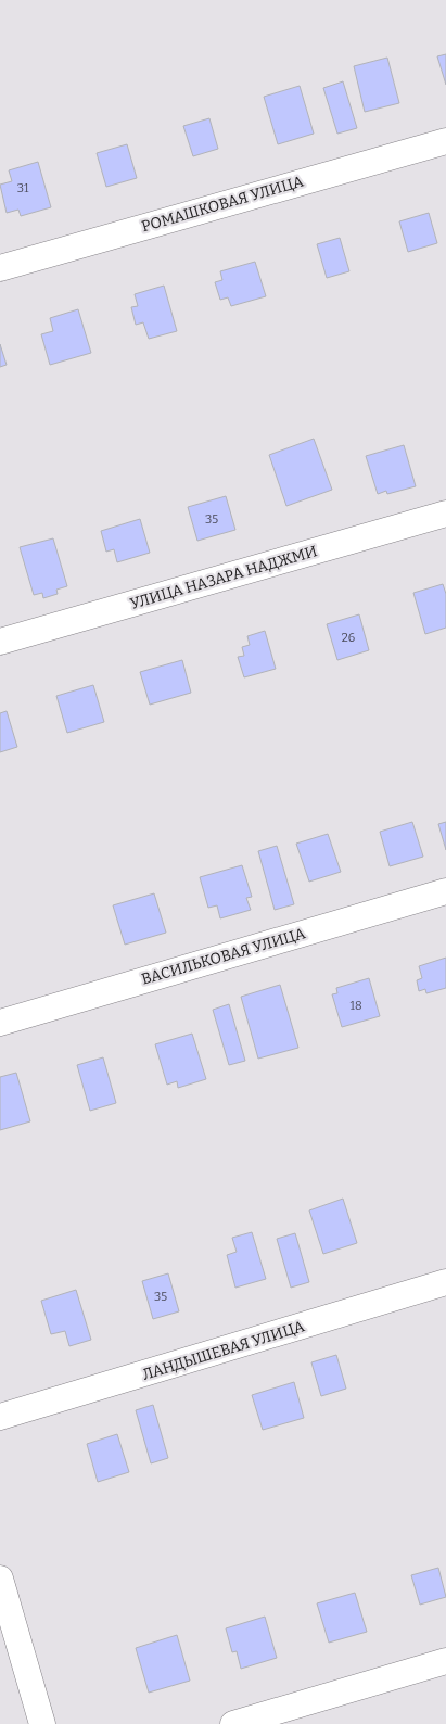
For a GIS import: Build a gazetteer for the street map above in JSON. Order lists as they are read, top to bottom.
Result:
{
  "streets": {
    "street": [
      "РОМАШКОВАЯ УЛИЦА",
      "УЛИЦА НАЗАРА НАДЖМИ",
      "ВАСИЛЬКОВАЯ УЛИЦА",
      "ЛАНДЫШЕВАЯ УЛИЦА"
    ]
  },
  "house_numbers": [
    "31",
    "35",
    "26",
    "18",
    "35"
  ]
}
